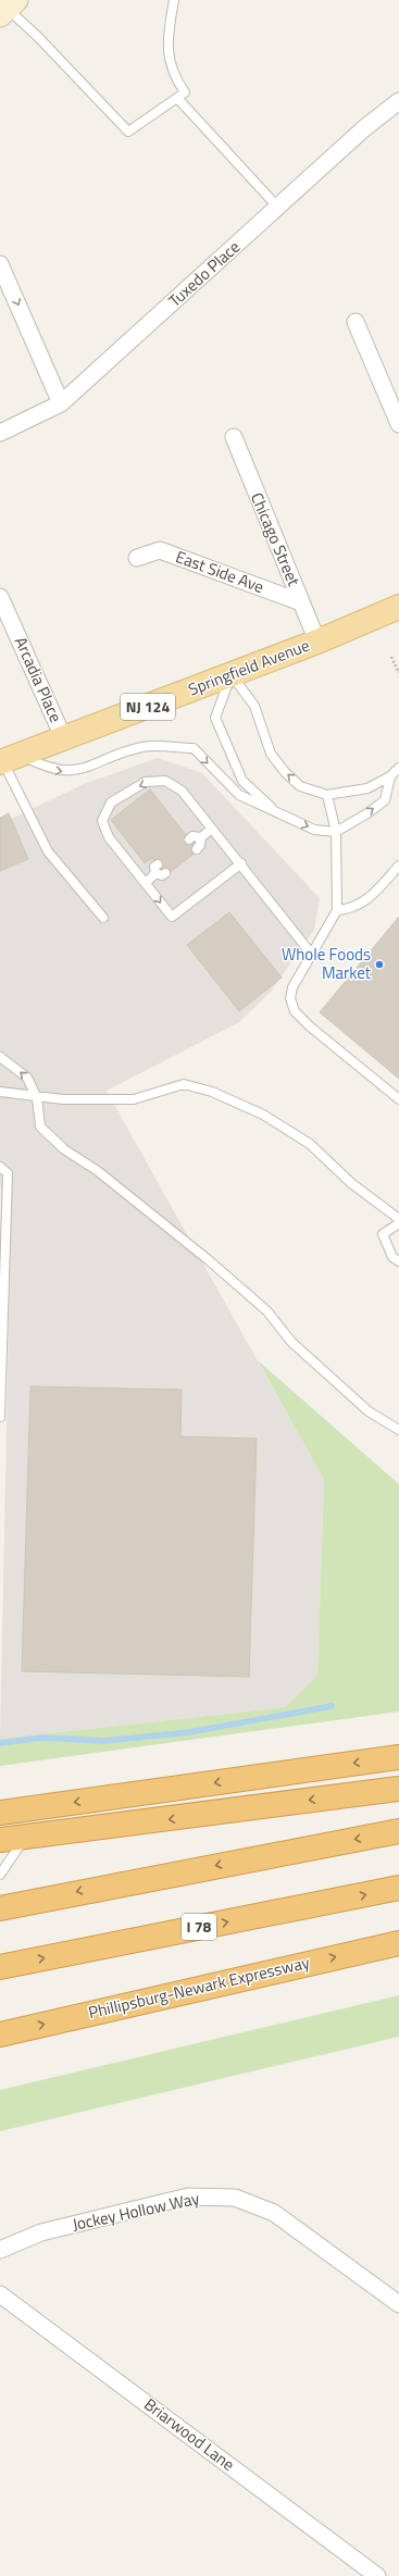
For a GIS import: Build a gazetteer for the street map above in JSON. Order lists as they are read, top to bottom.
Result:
{
  "streets": {
    "highway": ["I 78", "Phillipsburg-Newark Expressway"],
    "main road": ["Springfield Avenue", "NJ 124"],
    "street": [
      "Tuxedo Place",
      "Chicago Street",
      "East Side Ave",
      "Arcadia Place",
      "Jockey Hollow Way",
      "Briarwood Lane"
    ]
  },
  "crossings": [
    ["Chicago Street", "East Side Ave"],
    ["Chicago Street", "Springfield Avenue"],
    ["Springfield Avenue", "Arcadia Place"]
  ],
  "places": ["Whole Foods Market"]
}
